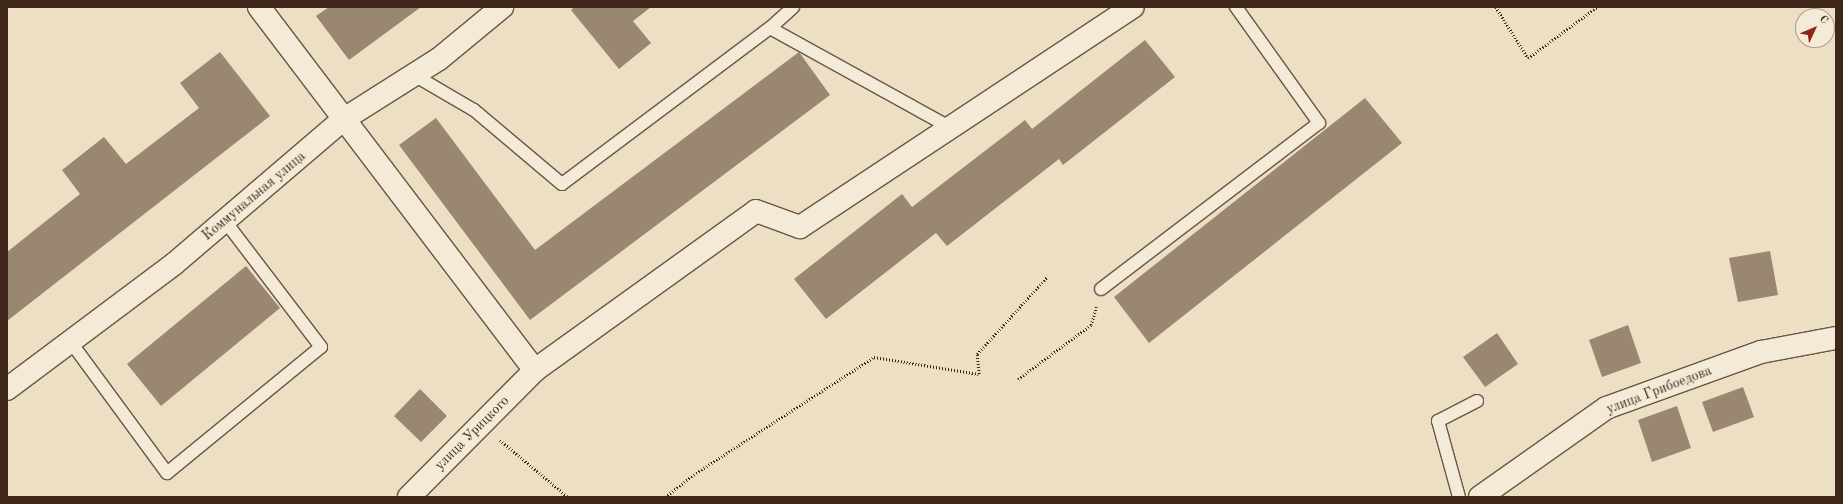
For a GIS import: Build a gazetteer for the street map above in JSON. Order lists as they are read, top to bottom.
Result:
{
  "streets": {
    "street": ["Коммунальная улица", "улица Грибоедова", "улица Урицкого"]
  },
  "north": "top right"
}
